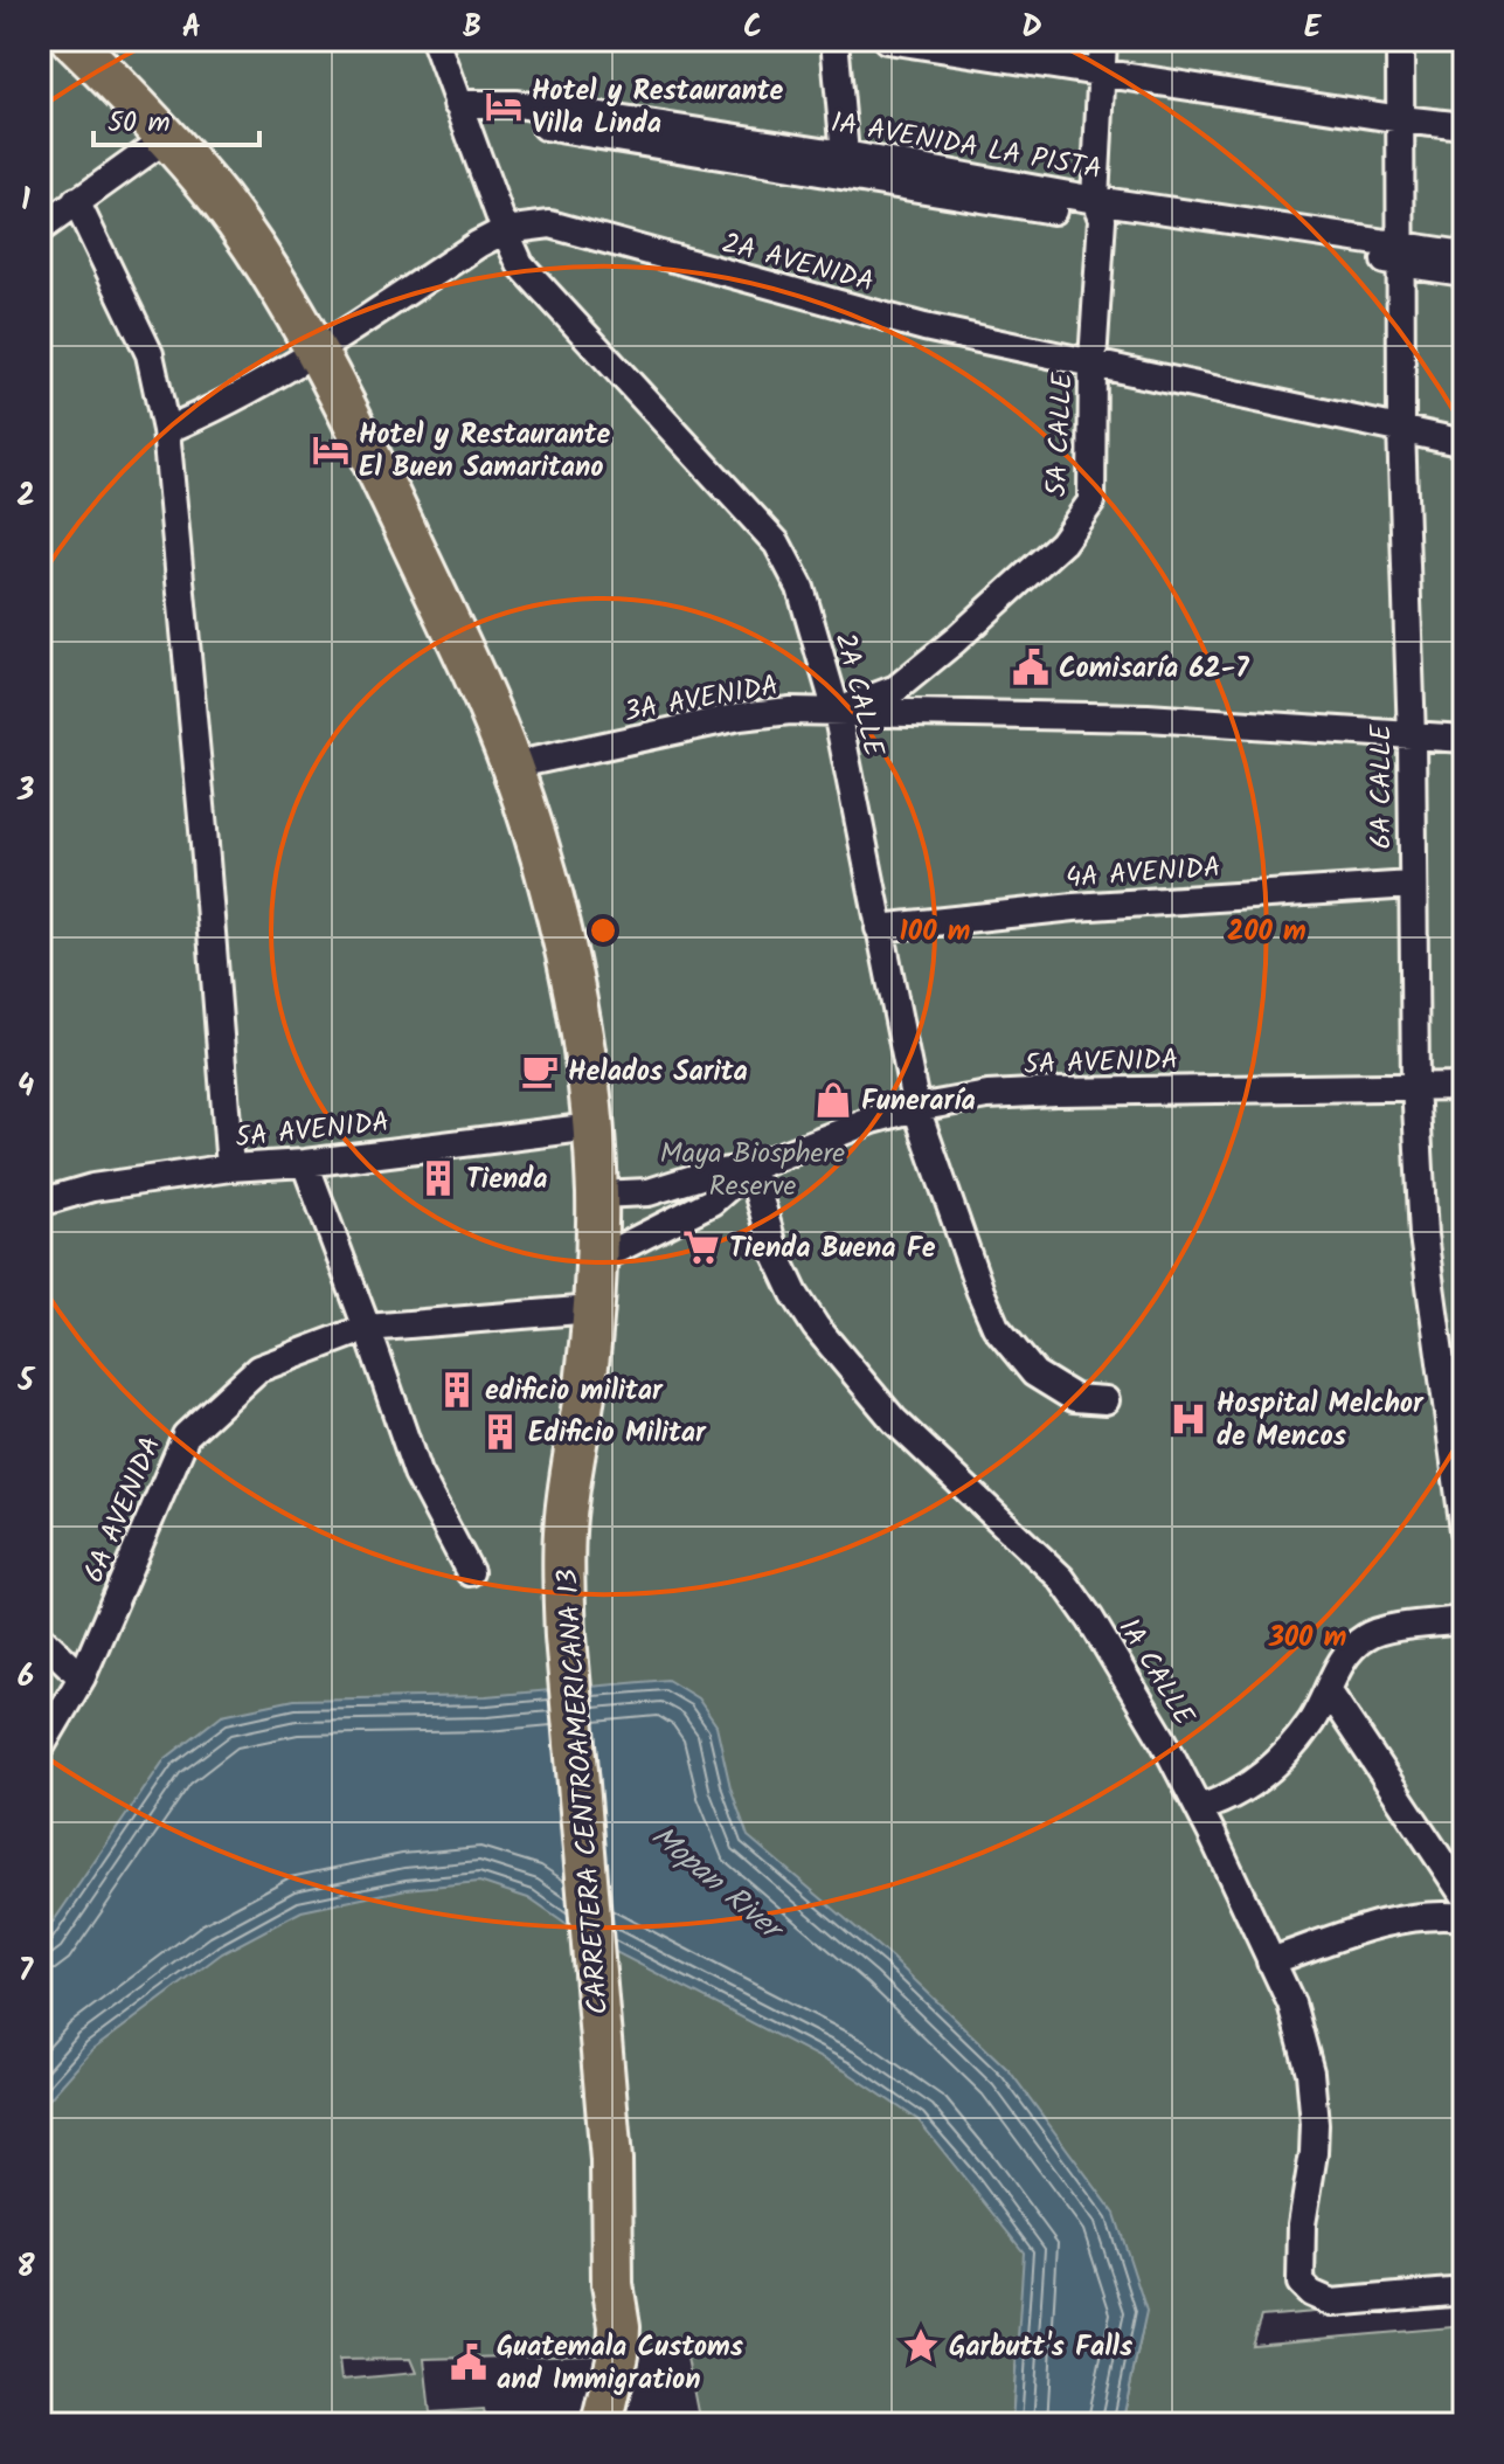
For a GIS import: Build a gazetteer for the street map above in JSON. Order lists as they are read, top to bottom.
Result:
{
  "streets": {
    "highway": ["CARRETERA CENTROAMERICANA 13"],
    "street": [
      "1A AVENIDA LA PISTA",
      "2A AVENIDA",
      "5A CALLE",
      "2A CALLE",
      "3A AVENIDA",
      "6A CALLE",
      "4A AVENIDA",
      "5A AVENIDA",
      "6A AVENIDA",
      "1A CALLE"
    ]
  },
  "crossings": [
    ["1A AVENIDA LA PISTA", "5A CALLE"],
    ["1A AVENIDA LA PISTA", "2A CALLE"],
    ["1A AVENIDA LA PISTA", "6A CALLE"],
    ["2A AVENIDA", "5A CALLE"],
    ["2A AVENIDA", "2A CALLE"],
    ["2A AVENIDA", "6A CALLE"],
    ["2A AVENIDA", "CARRETERA CENTROAMERICANA 13"],
    ["5A CALLE", "2A CALLE"],
    ["5A CALLE", "3A AVENIDA"],
    ["2A CALLE", "3A AVENIDA"],
    ["2A CALLE", "4A AVENIDA"],
    ["2A CALLE", "5A AVENIDA"],
    ["3A AVENIDA", "6A CALLE"],
    ["3A AVENIDA", "CARRETERA CENTROAMERICANA 13"],
    ["6A CALLE", "4A AVENIDA"],
    ["6A CALLE", "5A AVENIDA"],
    ["5A AVENIDA", "1A CALLE"],
    ["5A AVENIDA", "CARRETERA CENTROAMERICANA 13"],
    ["6A AVENIDA", "CARRETERA CENTROAMERICANA 13"]
  ],
  "water": ["Mopan River"],
  "parks": ["Maya Biosphere Reserve"],
  "places": {
    "hotel": ["Hotel y Restaurante Villa Linda", "Hotel y Restaurante El Buen Samaritano"],
    "public building": ["Comisaría 62-7", "Guatemala Customs and Immigration"],
    "cafe": ["Helados Sarita"],
    "shop": ["Funeraría"],
    "building": ["Tienda", "edificio militar", "Edificio Militar"],
    "supermarket": ["Tienda Buena Fe"],
    "hospital": ["Hospital Melchor de Mencos"],
    "place": ["Garbutt's Falls"]
  },
  "scale_bar": "50 m",
  "grid": {
    "columns": [
      "A",
      "B",
      "C",
      "D",
      "E"
    ],
    "rows": [
      "1",
      "2",
      "3",
      "4",
      "5",
      "6",
      "7",
      "8"
    ]
  },
  "rings": ["100 m", "200 m", "300 m"]
}
